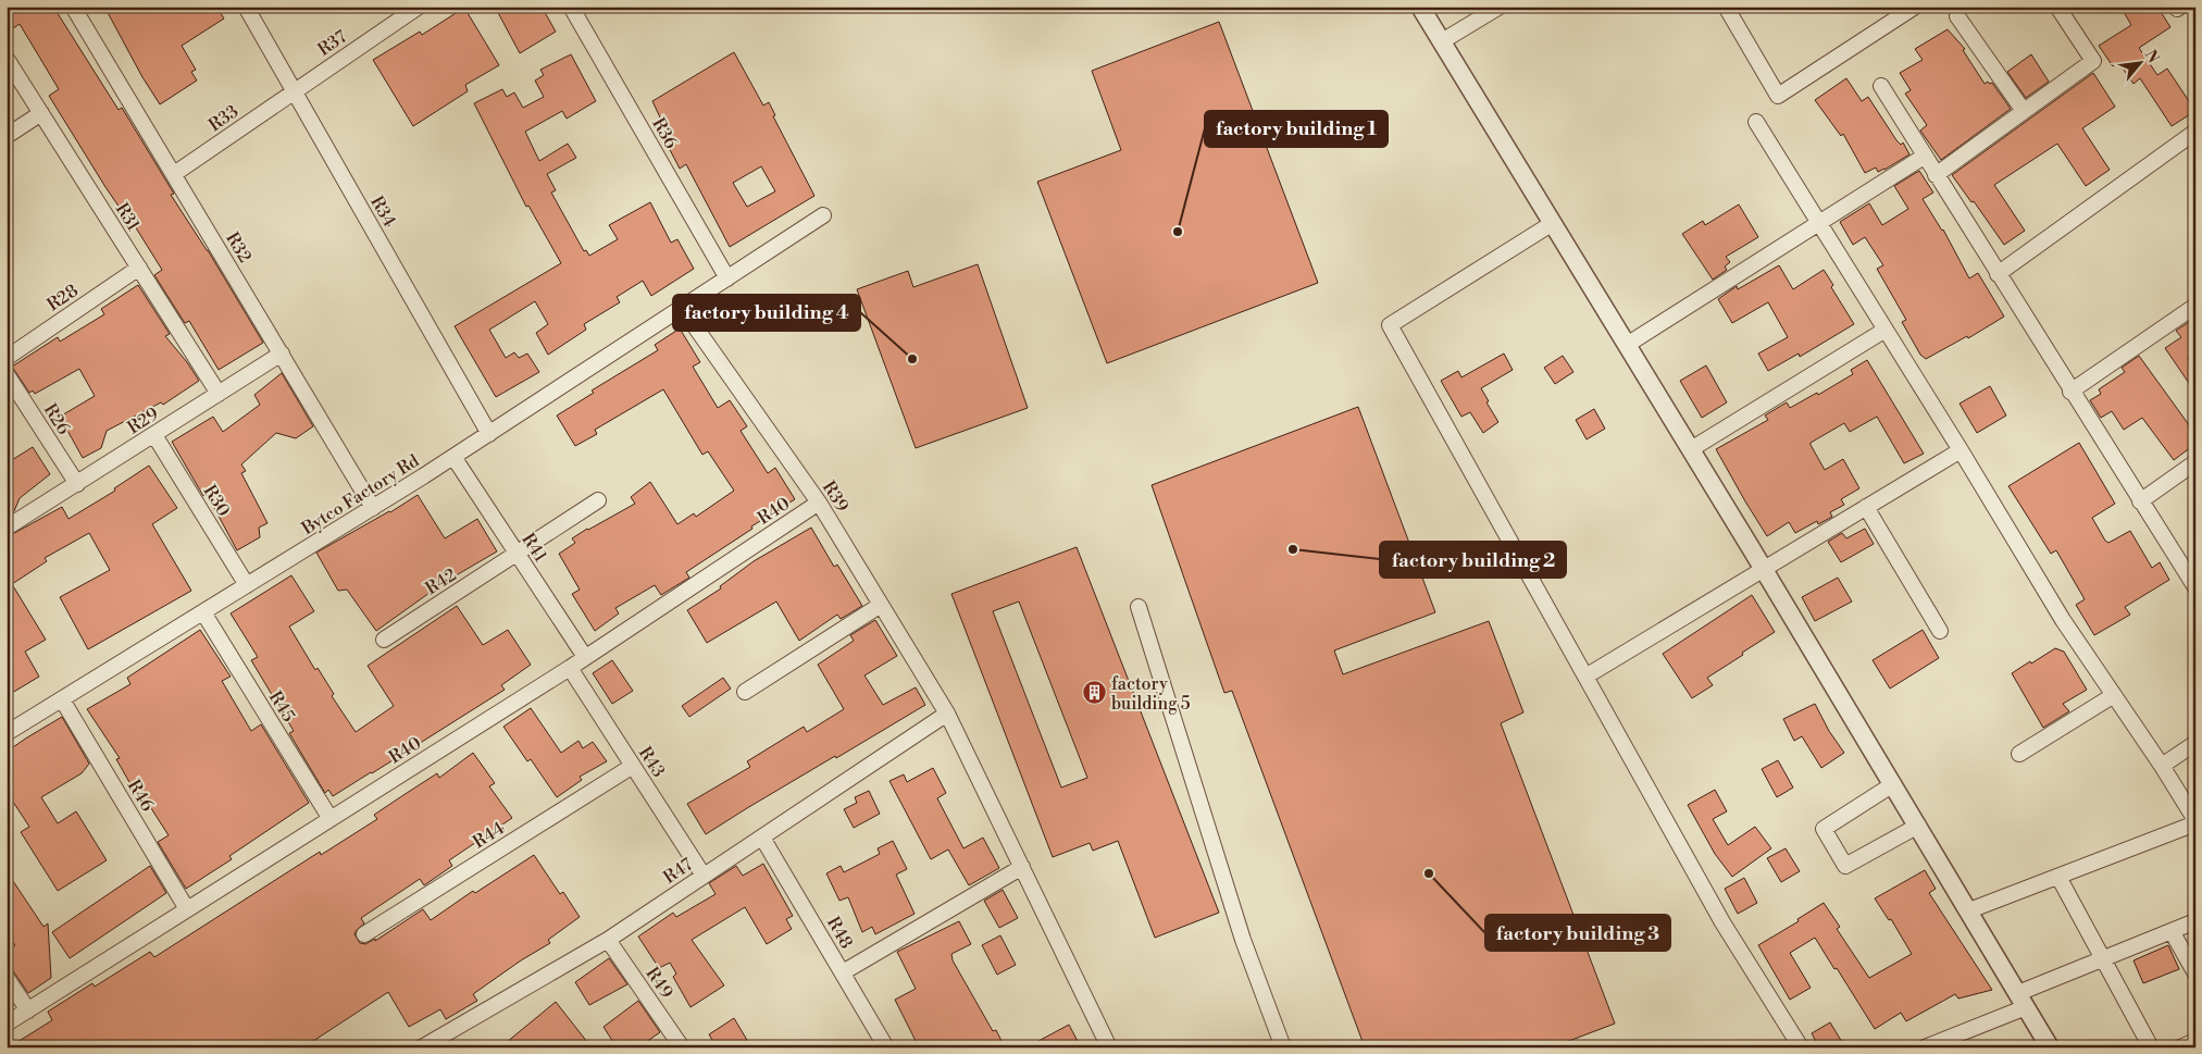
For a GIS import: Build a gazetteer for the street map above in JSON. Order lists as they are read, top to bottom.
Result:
{
  "streets": {
    "street": [
      "R37",
      "R33",
      "R36",
      "R34",
      "R31",
      "R32",
      "R28",
      "R26",
      "R29",
      "Bytco Factory Rd",
      "R39",
      "R30",
      "R40",
      "R41",
      "R42",
      "R45",
      "R43",
      "R46",
      "R44",
      "R47",
      "R48",
      "R49"
    ]
  },
  "crossings": [
    ["R37", "R33"],
    ["R37", "R34"],
    ["R33", "R34"],
    ["R33", "R32"],
    ["R36", "Bytco Factory Rd"],
    ["R34", "Bytco Factory Rd"],
    ["R31", "R28"],
    ["R31", "R29"],
    ["R32", "R29"],
    ["R32", "Bytco Factory Rd"],
    ["R26", "R29"],
    ["R29", "R30"],
    ["Bytco Factory Rd", "R39"],
    ["Bytco Factory Rd", "R30"],
    ["Bytco Factory Rd", "R41"],
    ["Bytco Factory Rd", "R45"],
    ["Bytco Factory Rd", "R46"],
    ["R39", "R40"],
    ["R39", "R47"],
    ["R40", "R41"],
    ["R40", "R45"],
    ["R40", "R43"],
    ["R40", "R46"],
    ["R41", "R42"],
    ["R43", "R44"],
    ["R43", "R47"],
    ["R47", "R48"],
    ["R47", "R49"]
  ],
  "places": {
    "other": [
      "factory building 1",
      "factory building 4",
      "factory building 2",
      "factory building 3"
    ],
    "building": ["factory building 5"]
  },
  "north": "top right"
}
